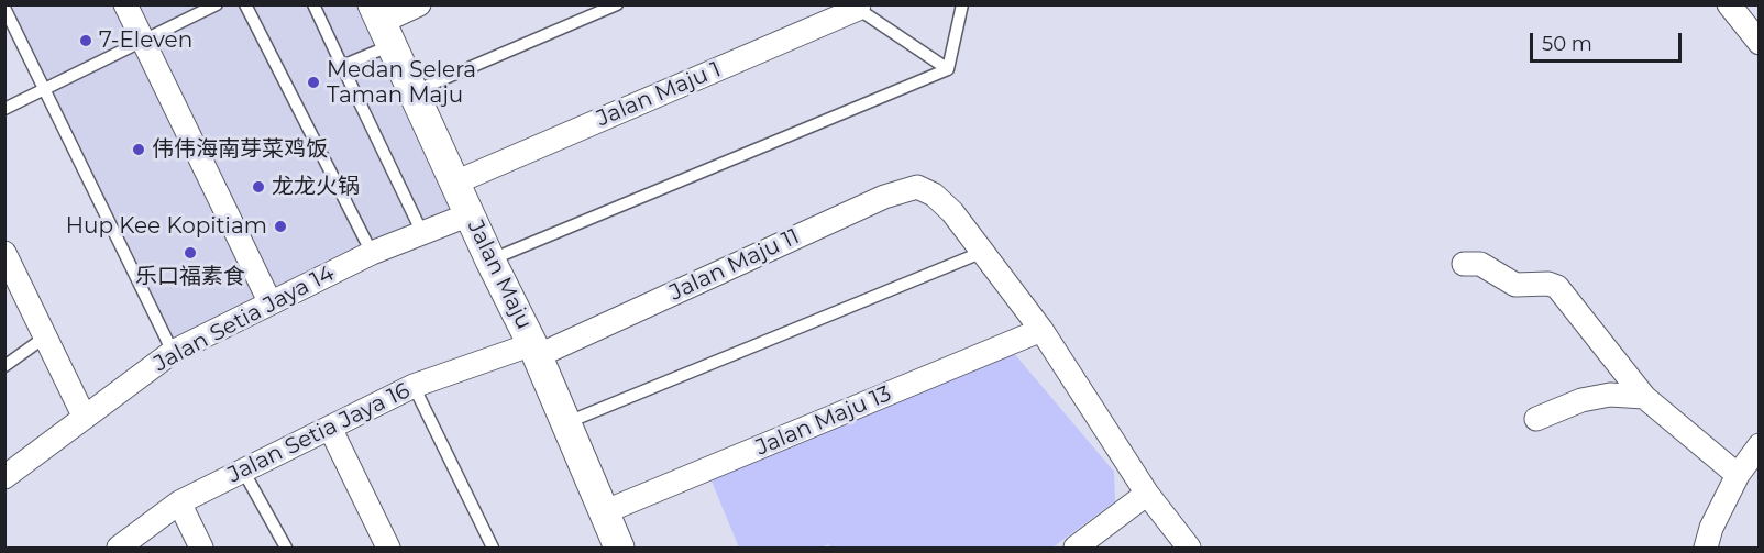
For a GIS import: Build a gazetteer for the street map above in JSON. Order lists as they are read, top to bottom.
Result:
{
  "streets": {
    "street": [
      "Jalan Maju 1",
      "Jalan Maju 11",
      "Jalan Maju",
      "Jalan Setia Jaya 14",
      "Jalan Maju 13",
      "Jalan Setia Jaya 16"
    ]
  },
  "crossings": [
    ["Jalan Maju 1", "Jalan Maju"],
    ["Jalan Maju 11", "Jalan Maju"],
    ["Jalan Maju 11", "Jalan Setia Jaya 16"],
    ["Jalan Maju", "Jalan Setia Jaya 14"],
    ["Jalan Maju", "Jalan Maju 13"],
    ["Jalan Maju", "Jalan Setia Jaya 16"]
  ],
  "places": [
    "7-Eleven",
    "Medan Selera Taman Maju",
    "伟伟海南芽菜鸡饭",
    "龙龙火锅",
    "Hup Kee Kopitiam",
    "乐口福素食"
  ],
  "scale_bar": "50 m"
}
